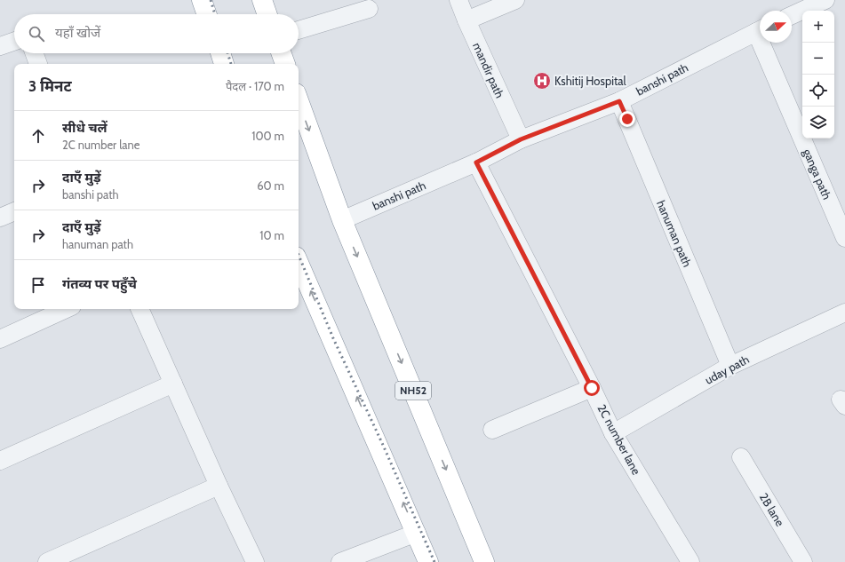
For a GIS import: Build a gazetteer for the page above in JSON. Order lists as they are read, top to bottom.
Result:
{
  "streets": {
    "highway": ["NH52"],
    "street": [
      "mandir path",
      "banshi path",
      "ganga path",
      "hanuman path",
      "uday path",
      "2C number lane",
      "2B lane"
    ]
  },
  "crossings": [
    ["mandir path", "banshi path"],
    ["banshi path", "hanuman path"],
    ["banshi path", "NH52"],
    ["banshi path", "2C number lane"],
    ["hanuman path", "uday path"],
    ["uday path", "2C number lane"]
  ],
  "places": {
    "hospital": ["Kshitij Hospital"]
  },
  "north": "right",
  "page": {
    "map_buttons": ["+", "−"],
    "search": "यहाँ खोजें",
    "heading": ["3 मिनट", "पैदल · 170 m"],
    "list": [
      ["सीधे चलें", "2C number lane", "100 m"],
      ["दाएँ मुड़ें", "banshi path", "60 m"],
      ["दाएँ मुड़ें", "hanuman path", "10 m"],
      "गंतव्य पर पहुँचे"
    ]
  }
}
